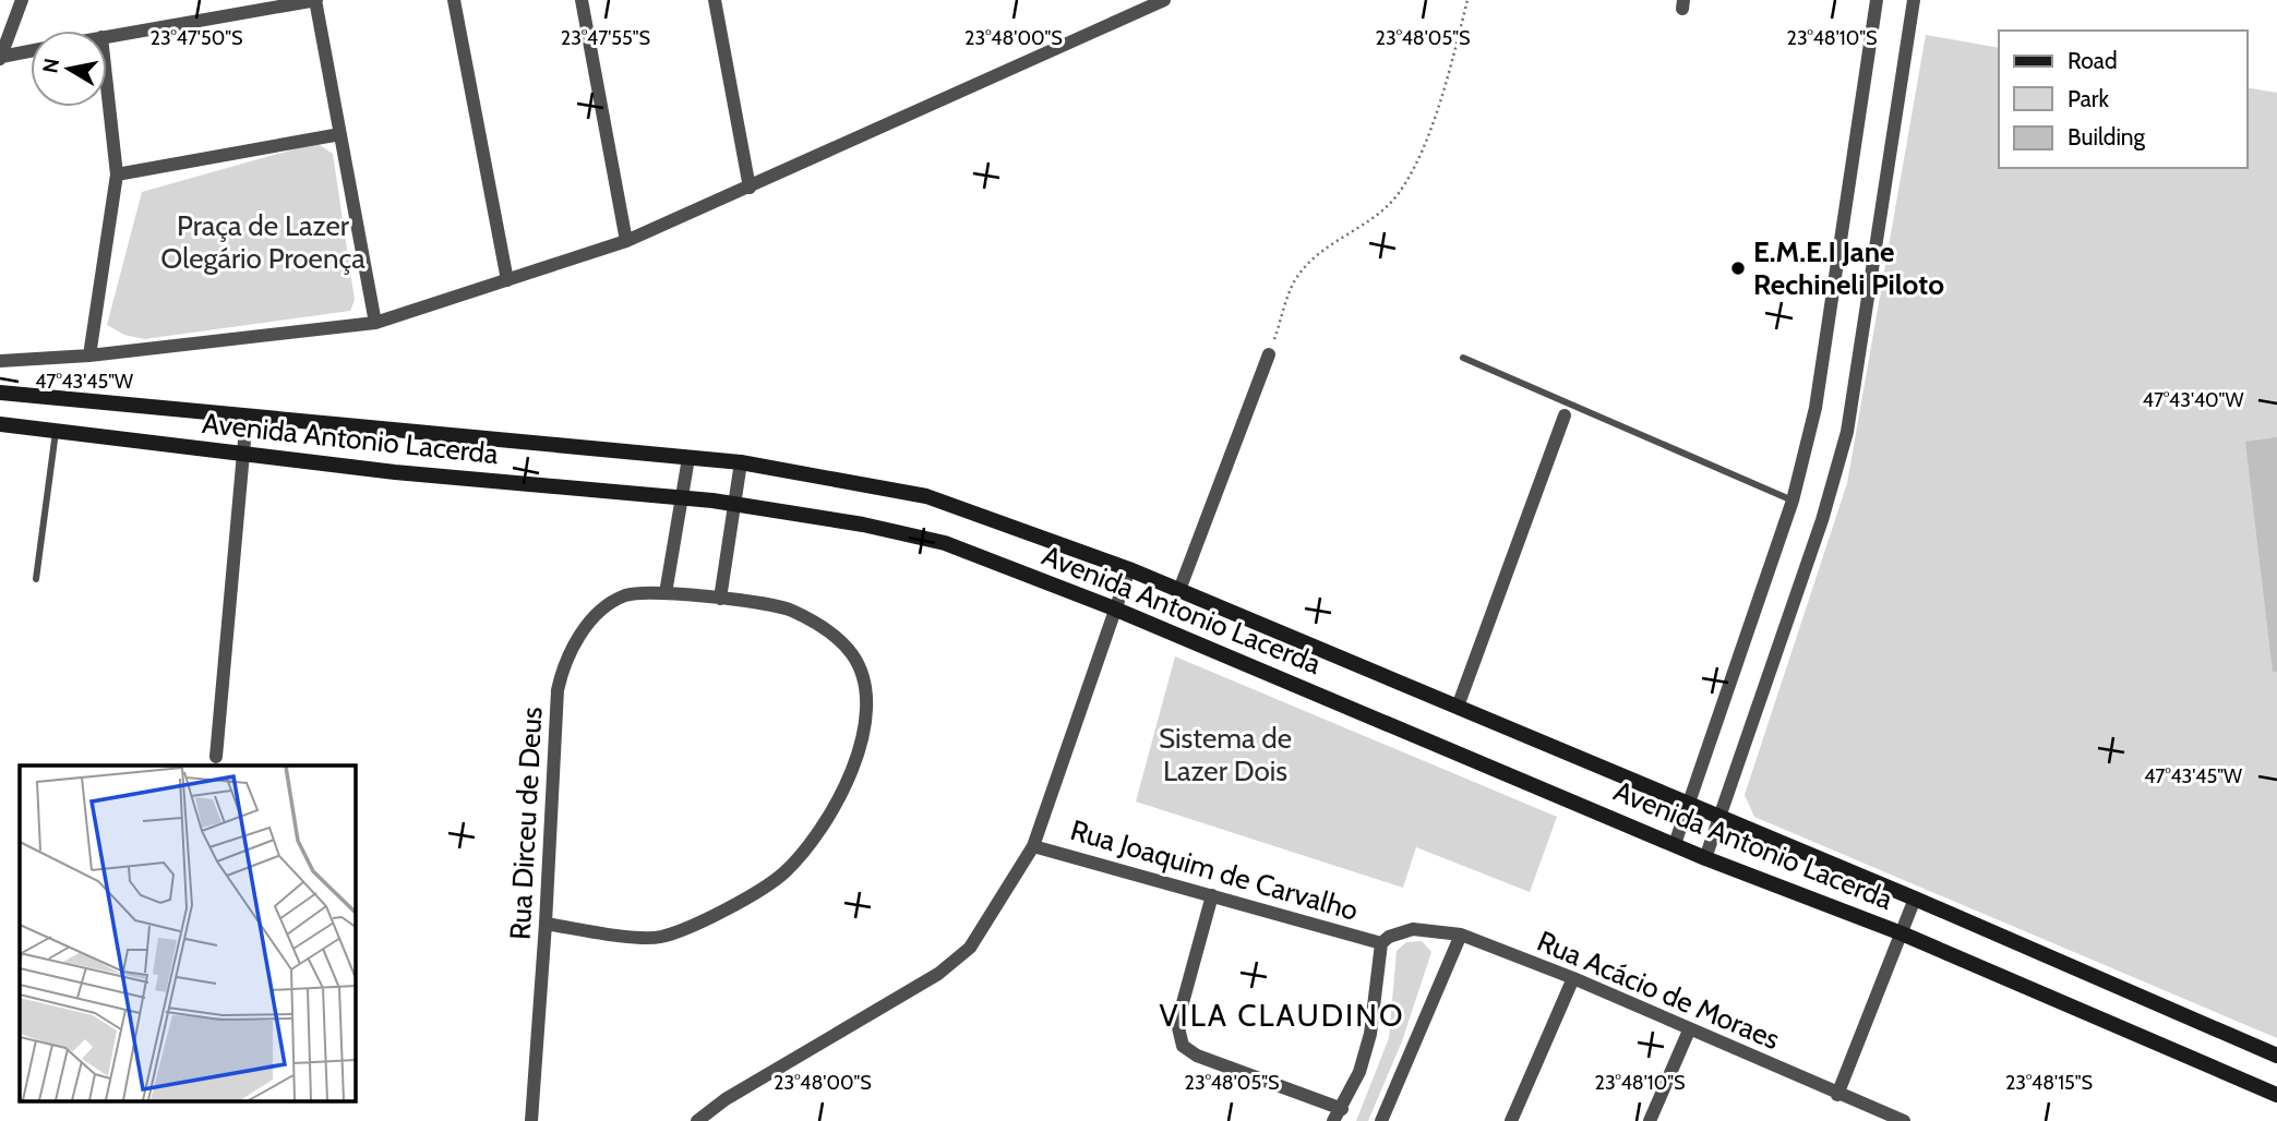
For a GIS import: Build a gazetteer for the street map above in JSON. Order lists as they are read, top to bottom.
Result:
{
  "streets": {
    "main road": ["Avenida Antonio Lacerda"],
    "street": ["Rua Dirceu de Deus", "Rua Joaquim de Carvalho", "Rua Acácio de Moraes"]
  },
  "crossings": [
    ["Rua Joaquim de Carvalho", "Rua Acácio de Moraes"]
  ],
  "districts": ["VILA CLAUDINO"],
  "parks": ["Praça de Lazer Olegário Proença", "Sistema de Lazer Dois"],
  "places": ["E.M.E.I Jane Rechineli Piloto"],
  "legend": ["Road", "Park", "Building"],
  "north": "left",
  "coordinates": [
    "23°47'50\"S",
    "23°47'55\"S",
    "23°48'00\"S",
    "23°48'05\"S",
    "23°48'10\"S",
    "47°43'45\"W",
    "47°43'40\"W",
    "23°48'15\"S"
  ]
}
